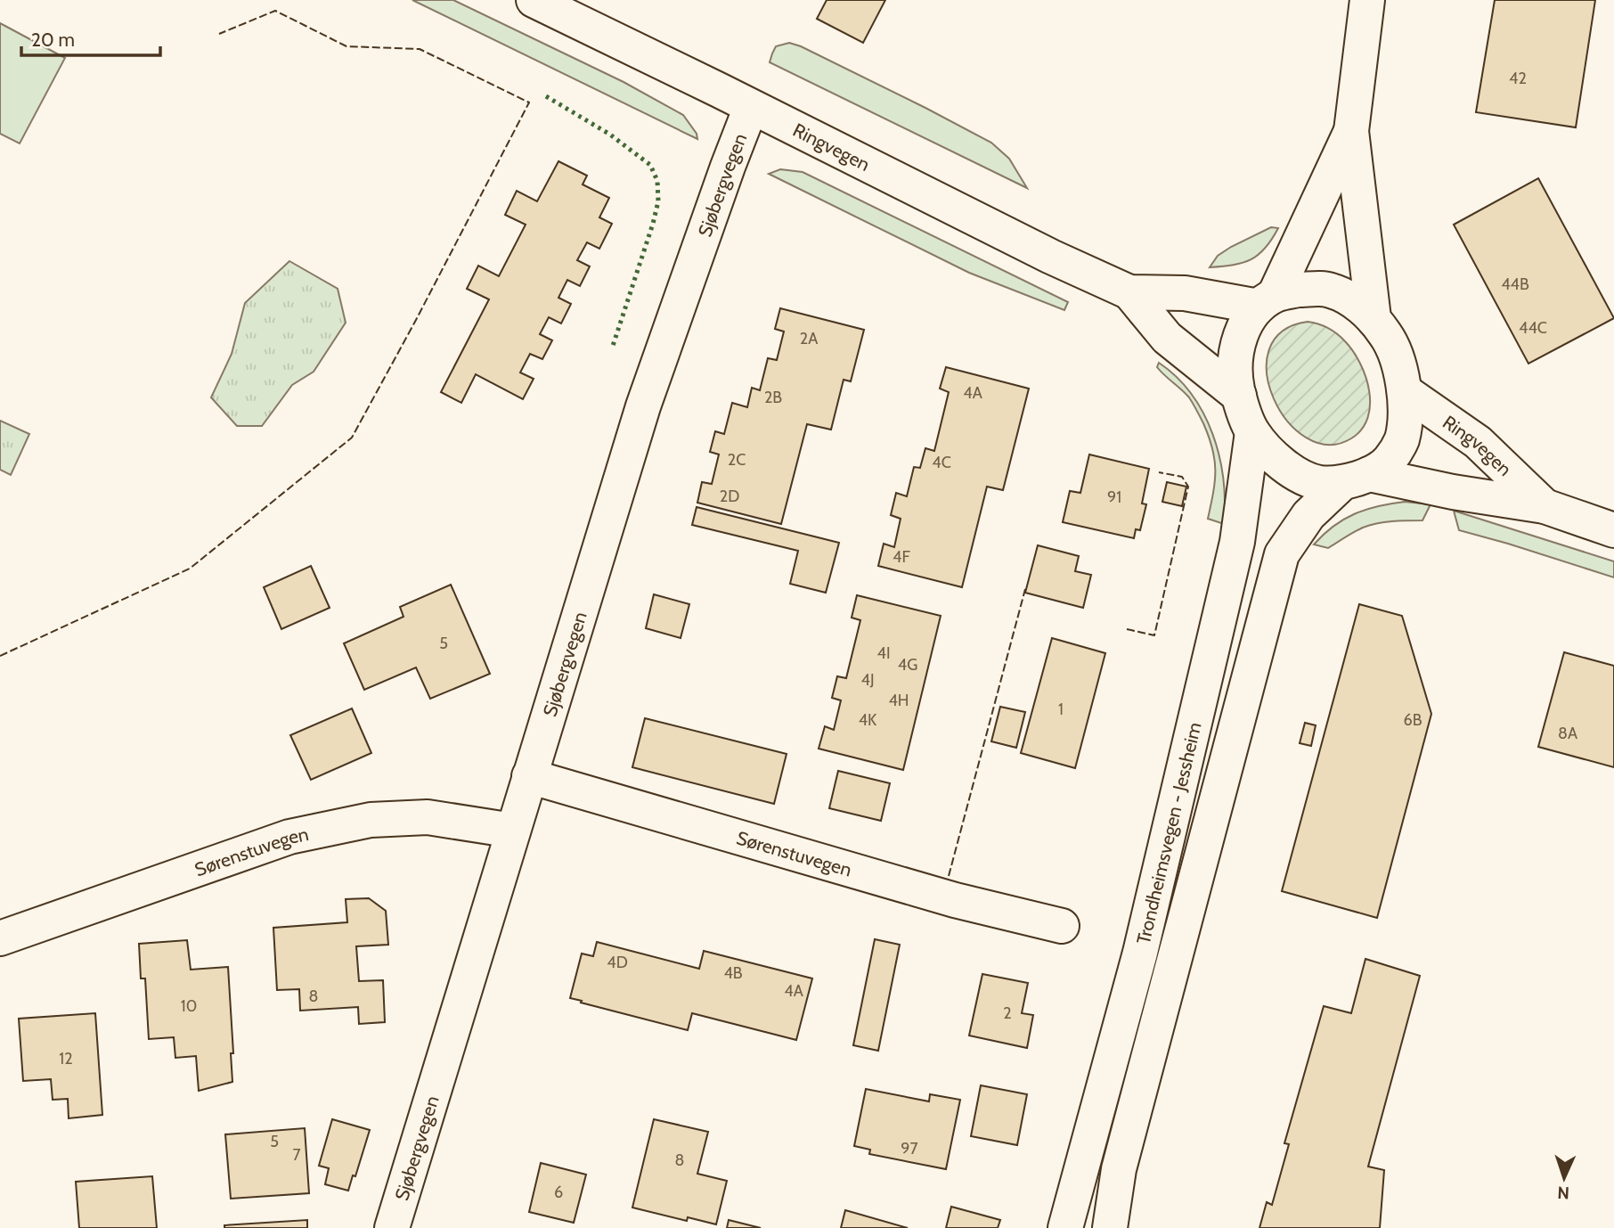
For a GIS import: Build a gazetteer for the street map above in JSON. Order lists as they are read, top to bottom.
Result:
{
  "streets": {
    "main road": [
      "Ringvegen",
      "Sjøbergvegen",
      "Trondheimsvegen - Jessheim",
      "Sørenstuvegen"
    ]
  },
  "crossings": [
    ["Ringvegen", "Sjøbergvegen"],
    ["Ringvegen", "Trondheimsvegen - Jessheim"],
    ["Sjøbergvegen", "Sørenstuvegen"]
  ],
  "house_numbers": [
    "42",
    "44B",
    "44C",
    "2A",
    "4A",
    "2B",
    "2C",
    "4C",
    "2D",
    "91",
    "4F",
    "5",
    "4I",
    "4G",
    "4J",
    "4H",
    "1",
    "4K",
    "6B",
    "8A",
    "4D",
    "4B",
    "4A",
    "8",
    "10",
    "2",
    "12",
    "5",
    "97",
    "7",
    "8",
    "6"
  ],
  "scale_bar": "20 m",
  "north": "bottom"
}
